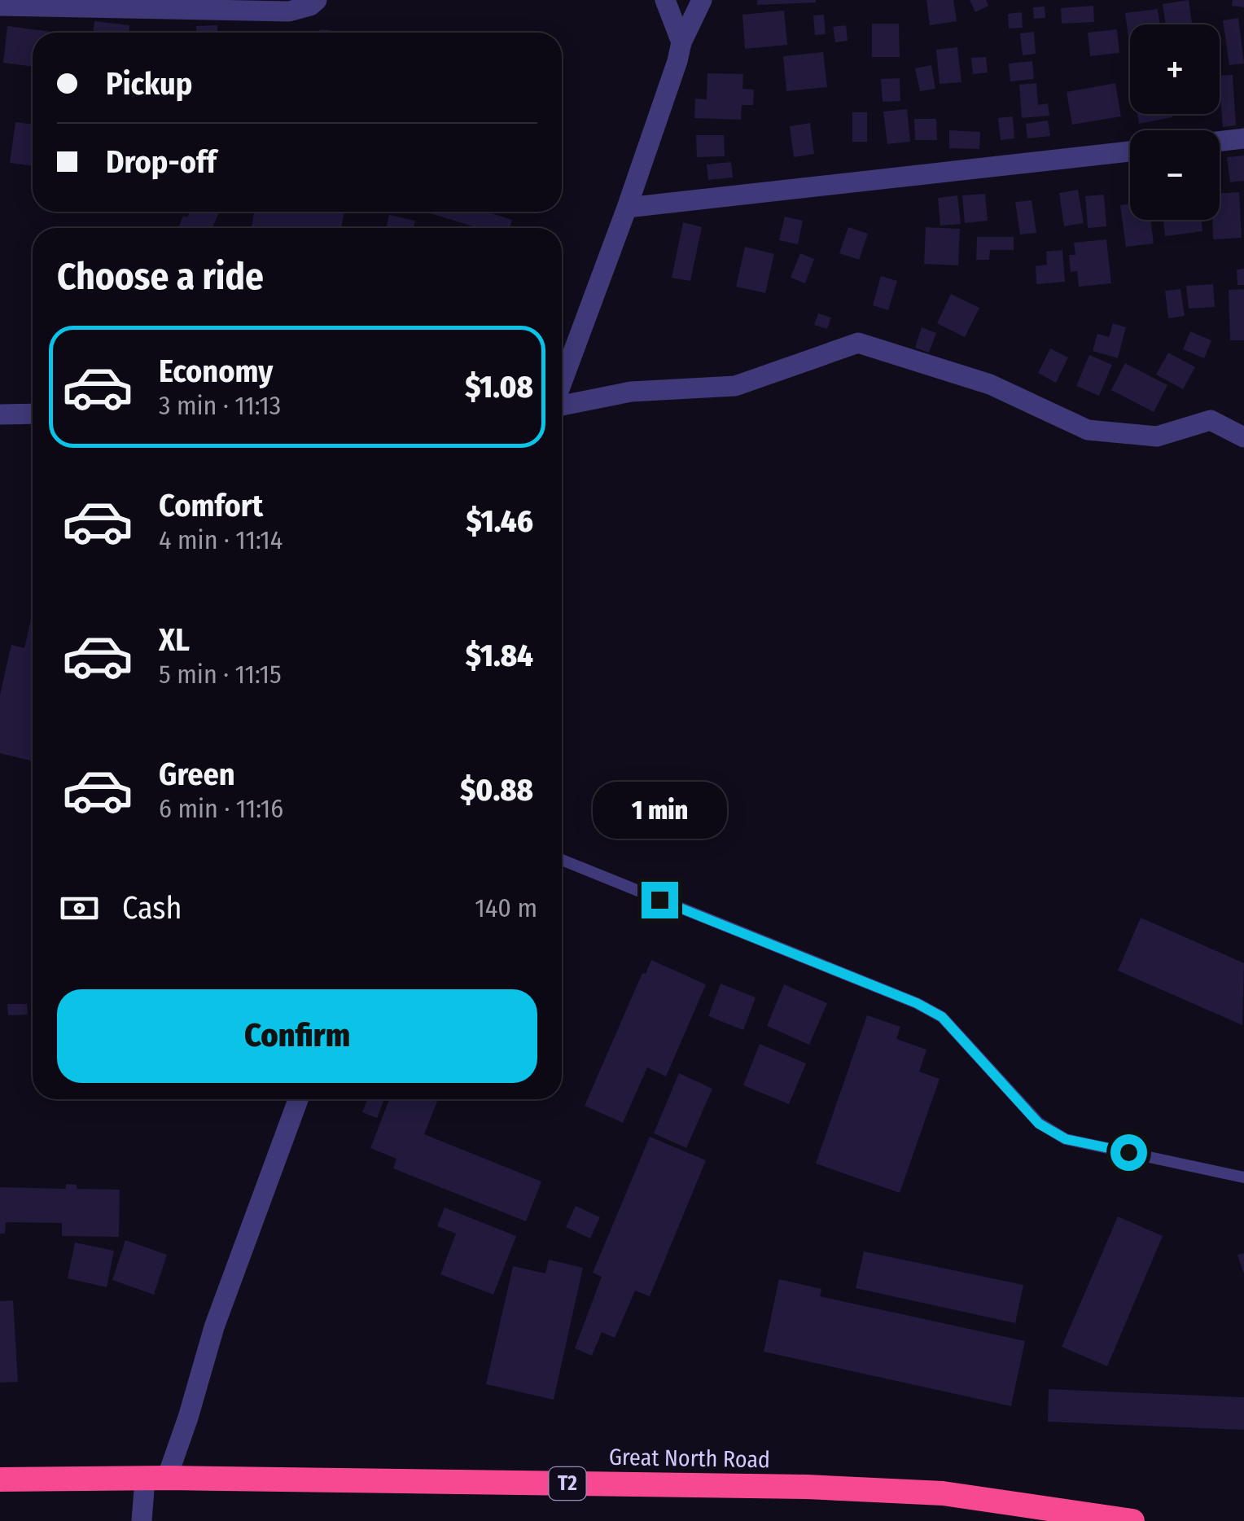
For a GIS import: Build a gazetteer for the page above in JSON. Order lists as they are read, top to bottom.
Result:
{
  "streets": {
    "highway": ["Great North Road", "T2"]
  },
  "page": {
    "map_buttons": ["+", "−"],
    "banner": ["Pickup", "Drop-off"],
    "heading": "Choose a ride",
    "list": [
      {
        "name": "Economy",
        "note": "3 min · 11:13",
        "value": "$1.08"
      },
      {
        "name": "Comfort",
        "note": "4 min · 11:14",
        "value": "$1.46"
      },
      {
        "name": "XL",
        "note": "5 min · 11:15",
        "value": "$1.84"
      },
      {
        "name": "Green",
        "note": "6 min · 11:16",
        "value": "$0.88"
      }
    ],
    "bubble": "1 min",
    "pay": ["Cash", "140 m"],
    "buttons": "Confirm"
  }
}
